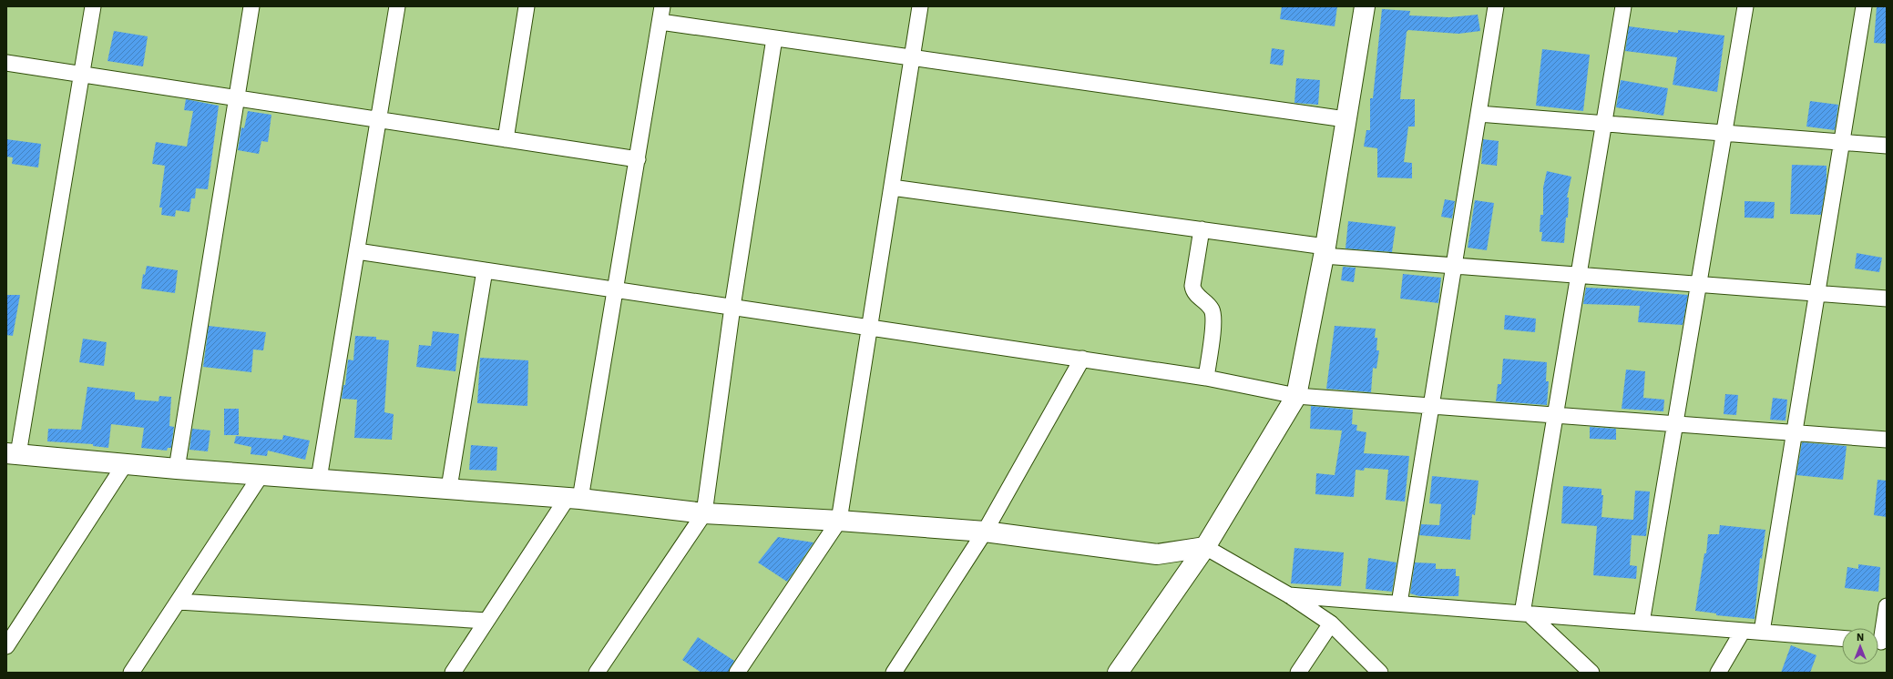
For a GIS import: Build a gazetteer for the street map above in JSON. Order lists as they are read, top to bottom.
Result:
{
  "north": "top"
}
